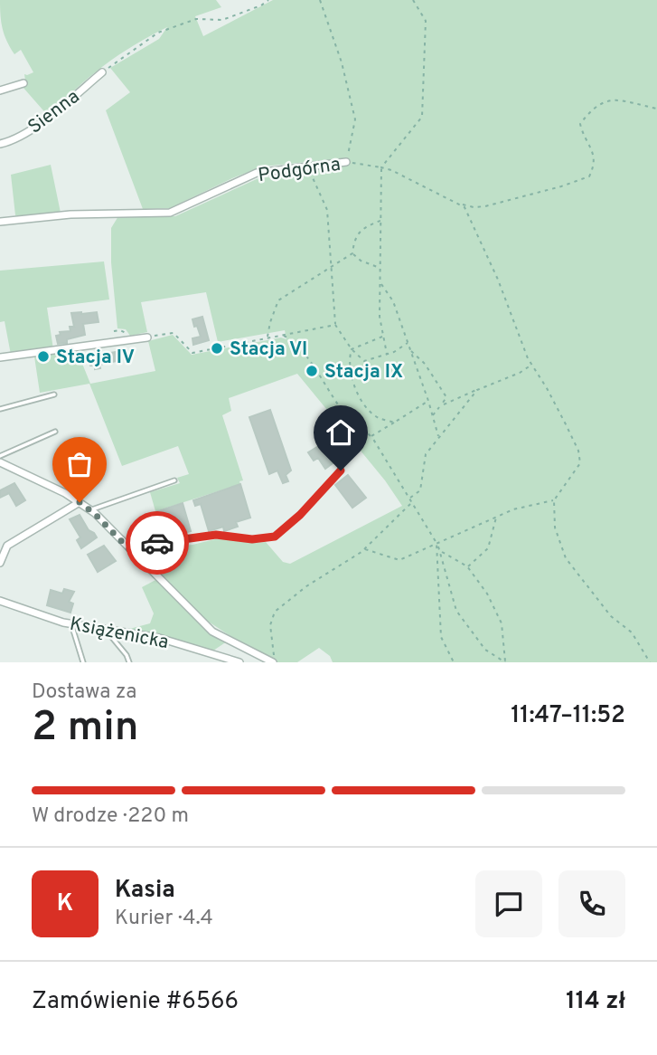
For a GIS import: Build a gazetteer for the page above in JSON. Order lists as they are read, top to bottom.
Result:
{
  "streets": {
    "street": ["Sienna", "Podgórna", "Książenicka"]
  },
  "places": ["Stacja VI", "Stacja IV", "Stacja IX"],
  "page": {
    "heading": ["2 min", "Dostawa za", "11:47–11:52"],
    "panel": [
      "Kasia",
      "Kurier · 4.4",
      "Zamówienie #6566",
      "114 zł"
    ],
    "bar": "W drodze · 220 m",
    "round": "K"
  }
}
